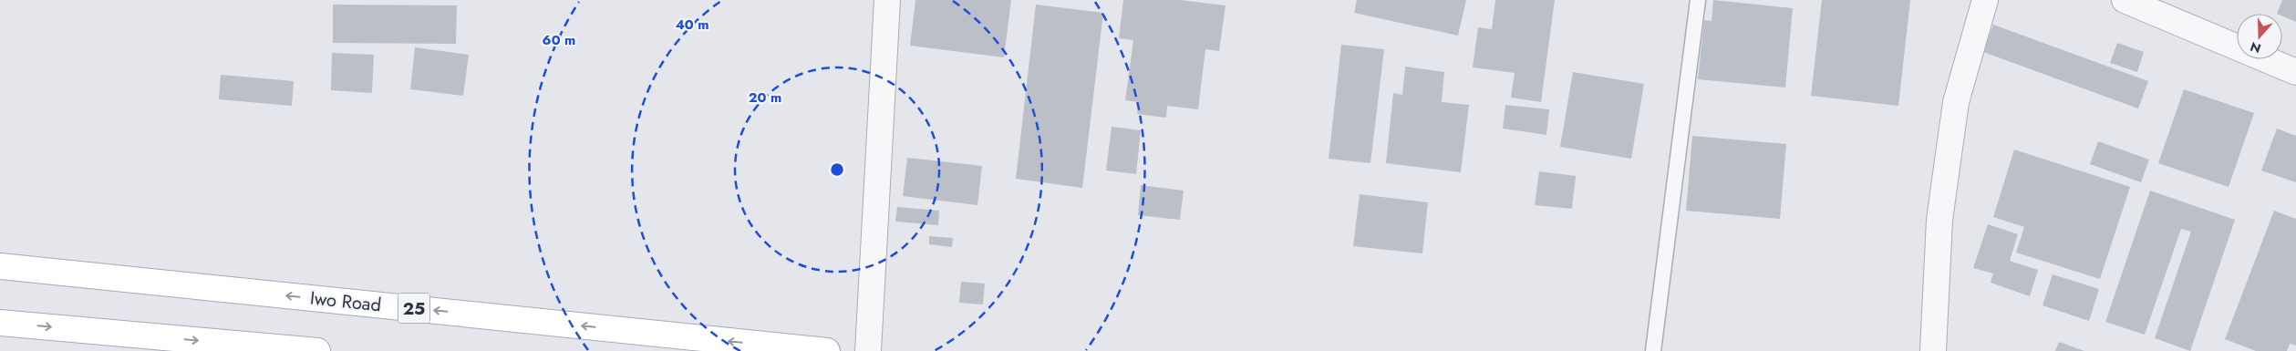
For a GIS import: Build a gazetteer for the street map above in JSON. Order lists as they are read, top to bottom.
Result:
{
  "streets": {
    "main road": ["Iwo Road", "25"]
  },
  "north": "bottom",
  "rings": ["40 m", "60 m", "20 m"]
}
